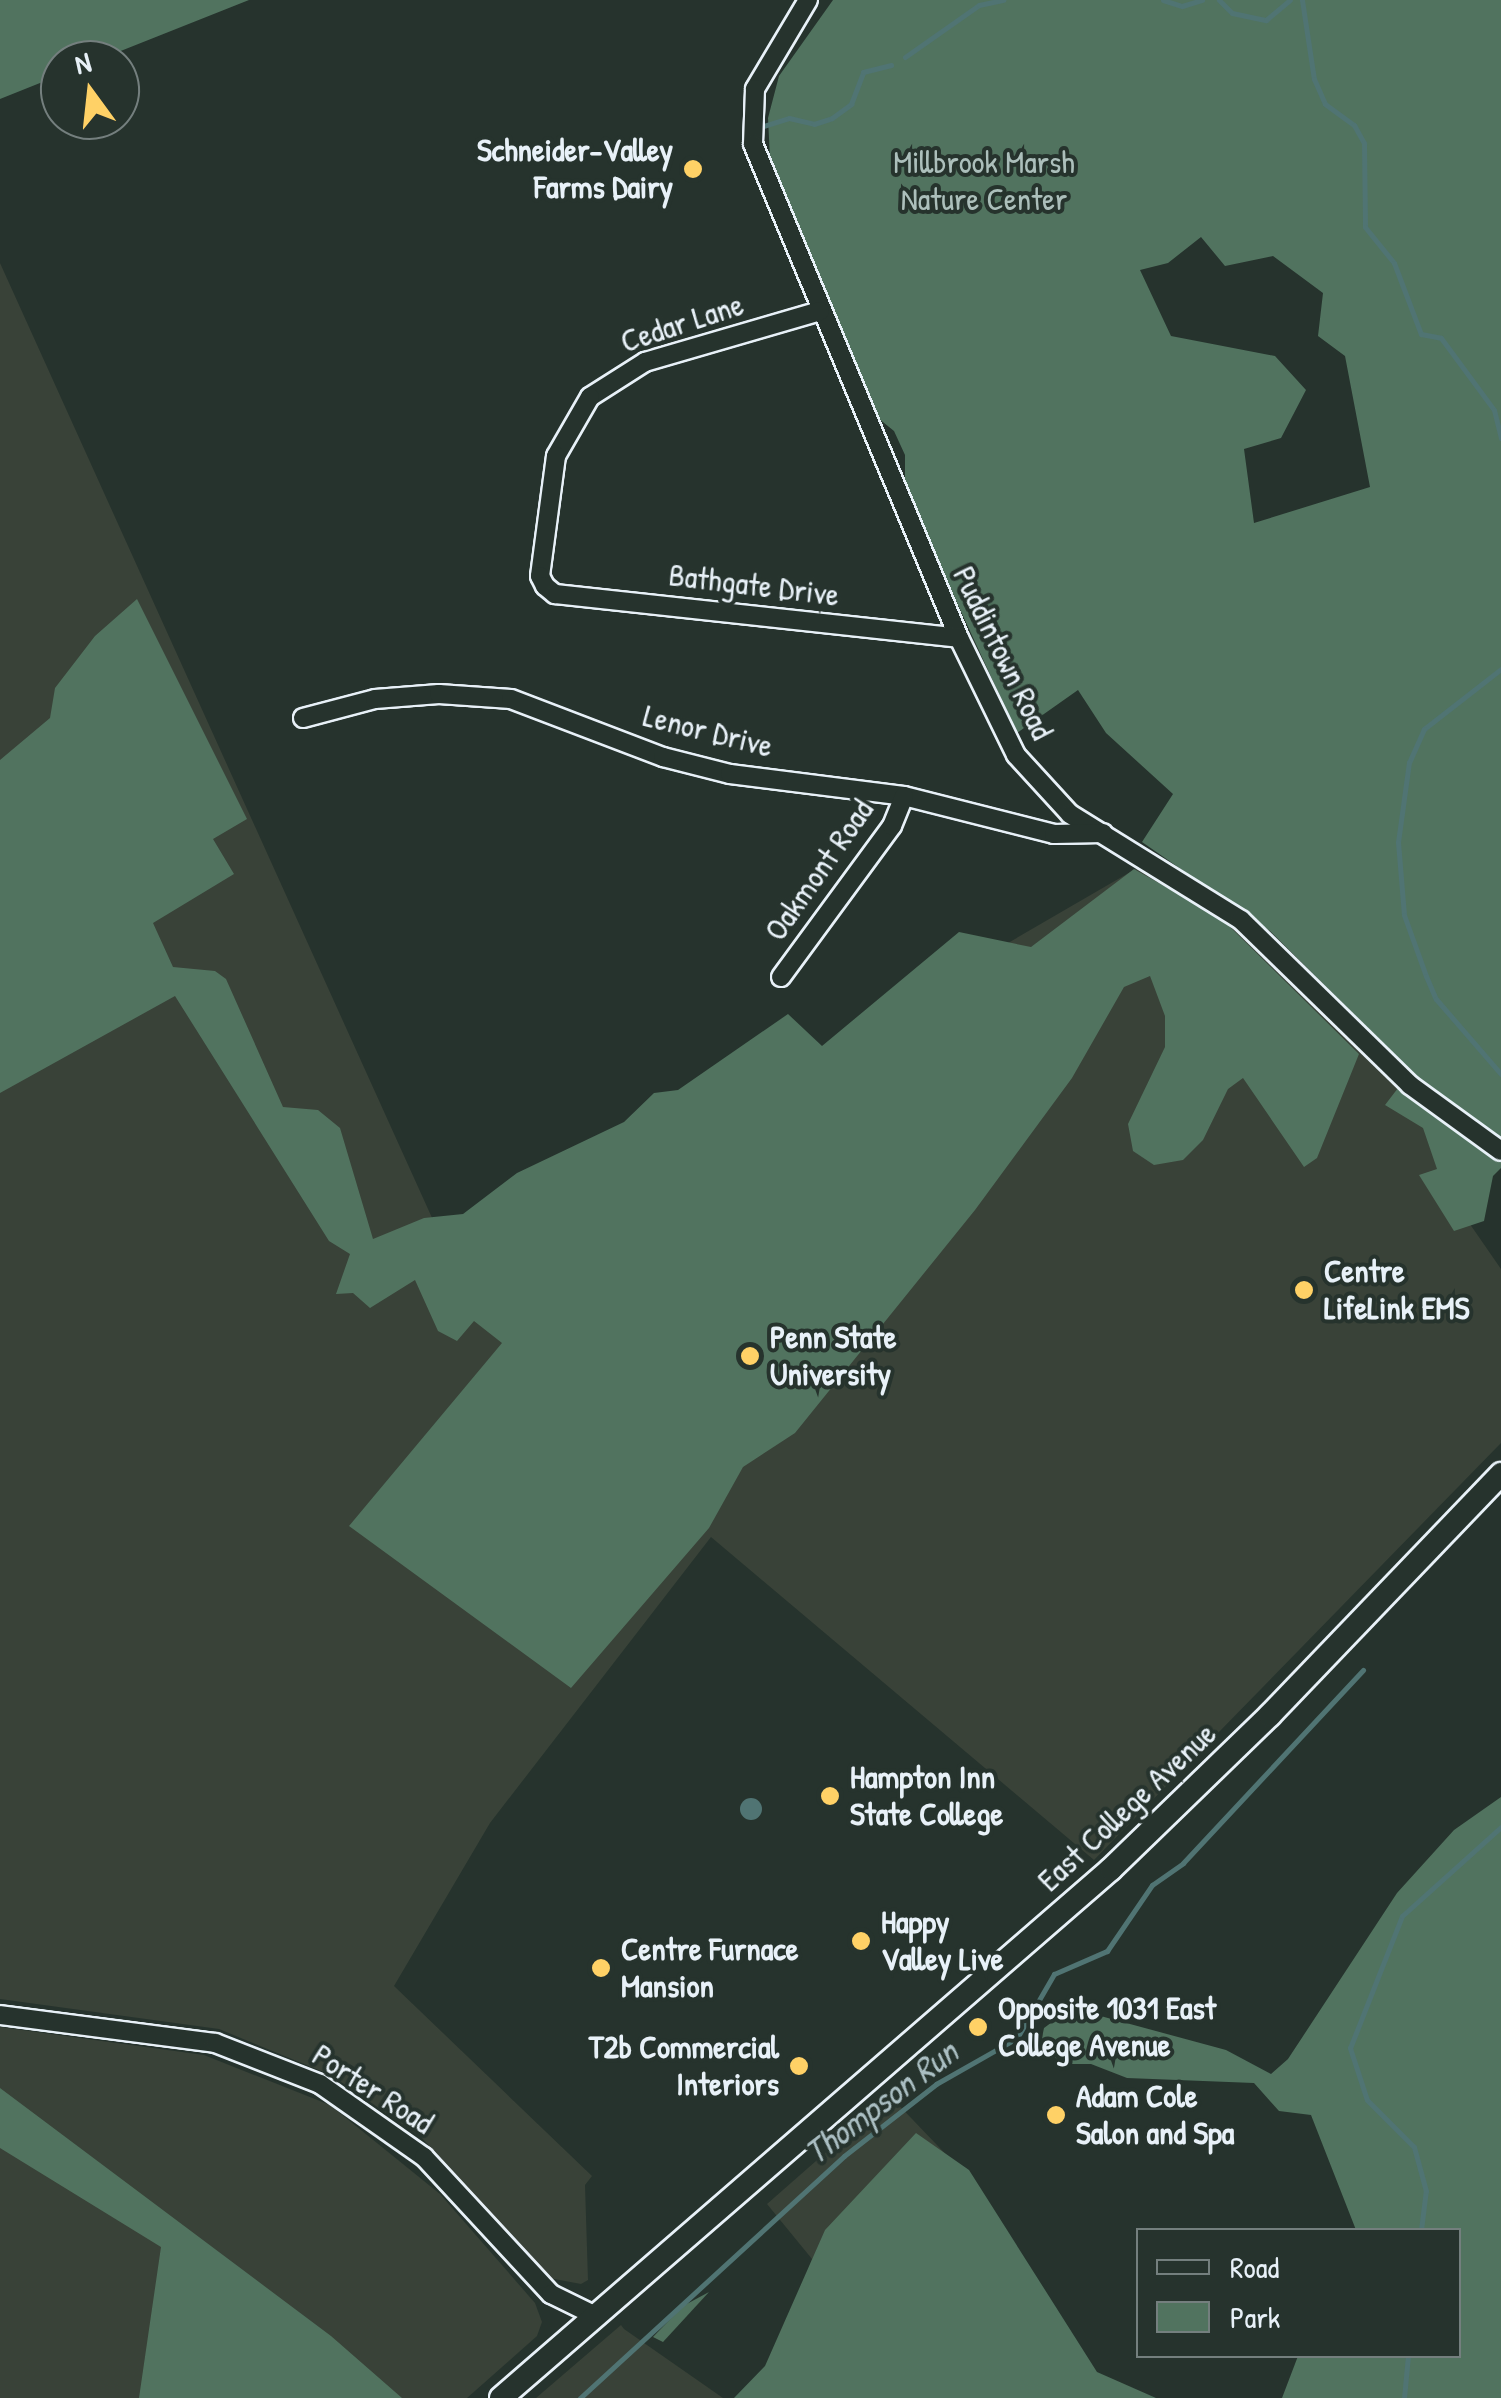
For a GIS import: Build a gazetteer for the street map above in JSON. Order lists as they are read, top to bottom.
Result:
{
  "streets": {
    "main road": ["East College Avenue"],
    "street": [
      "Cedar Lane",
      "Bathgate Drive",
      "Puddintown Road",
      "Lenor Drive",
      "Oakmont Road",
      "Porter Road"
    ]
  },
  "crossings": [
    ["Cedar Lane", "Bathgate Drive"],
    ["Cedar Lane", "Puddintown Road"],
    ["Bathgate Drive", "Puddintown Road"],
    ["Puddintown Road", "Lenor Drive"],
    ["Lenor Drive", "Oakmont Road"],
    ["East College Avenue", "Porter Road"]
  ],
  "water": ["Thompson Run"],
  "parks": ["Millbrook Marsh Nature Center"],
  "places": [
    "Schneider-Valley Farms Dairy",
    "Centre LifeLink EMS",
    "Penn State University",
    "Hampton Inn State College",
    "Happy Valley Live",
    "Centre Furnace Mansion",
    "Opposite 1031 East College Avenue",
    "T2b Commercial Interiors",
    "Adam Cole Salon and Spa"
  ],
  "legend": ["Road", "Park"],
  "north": "top"
}
